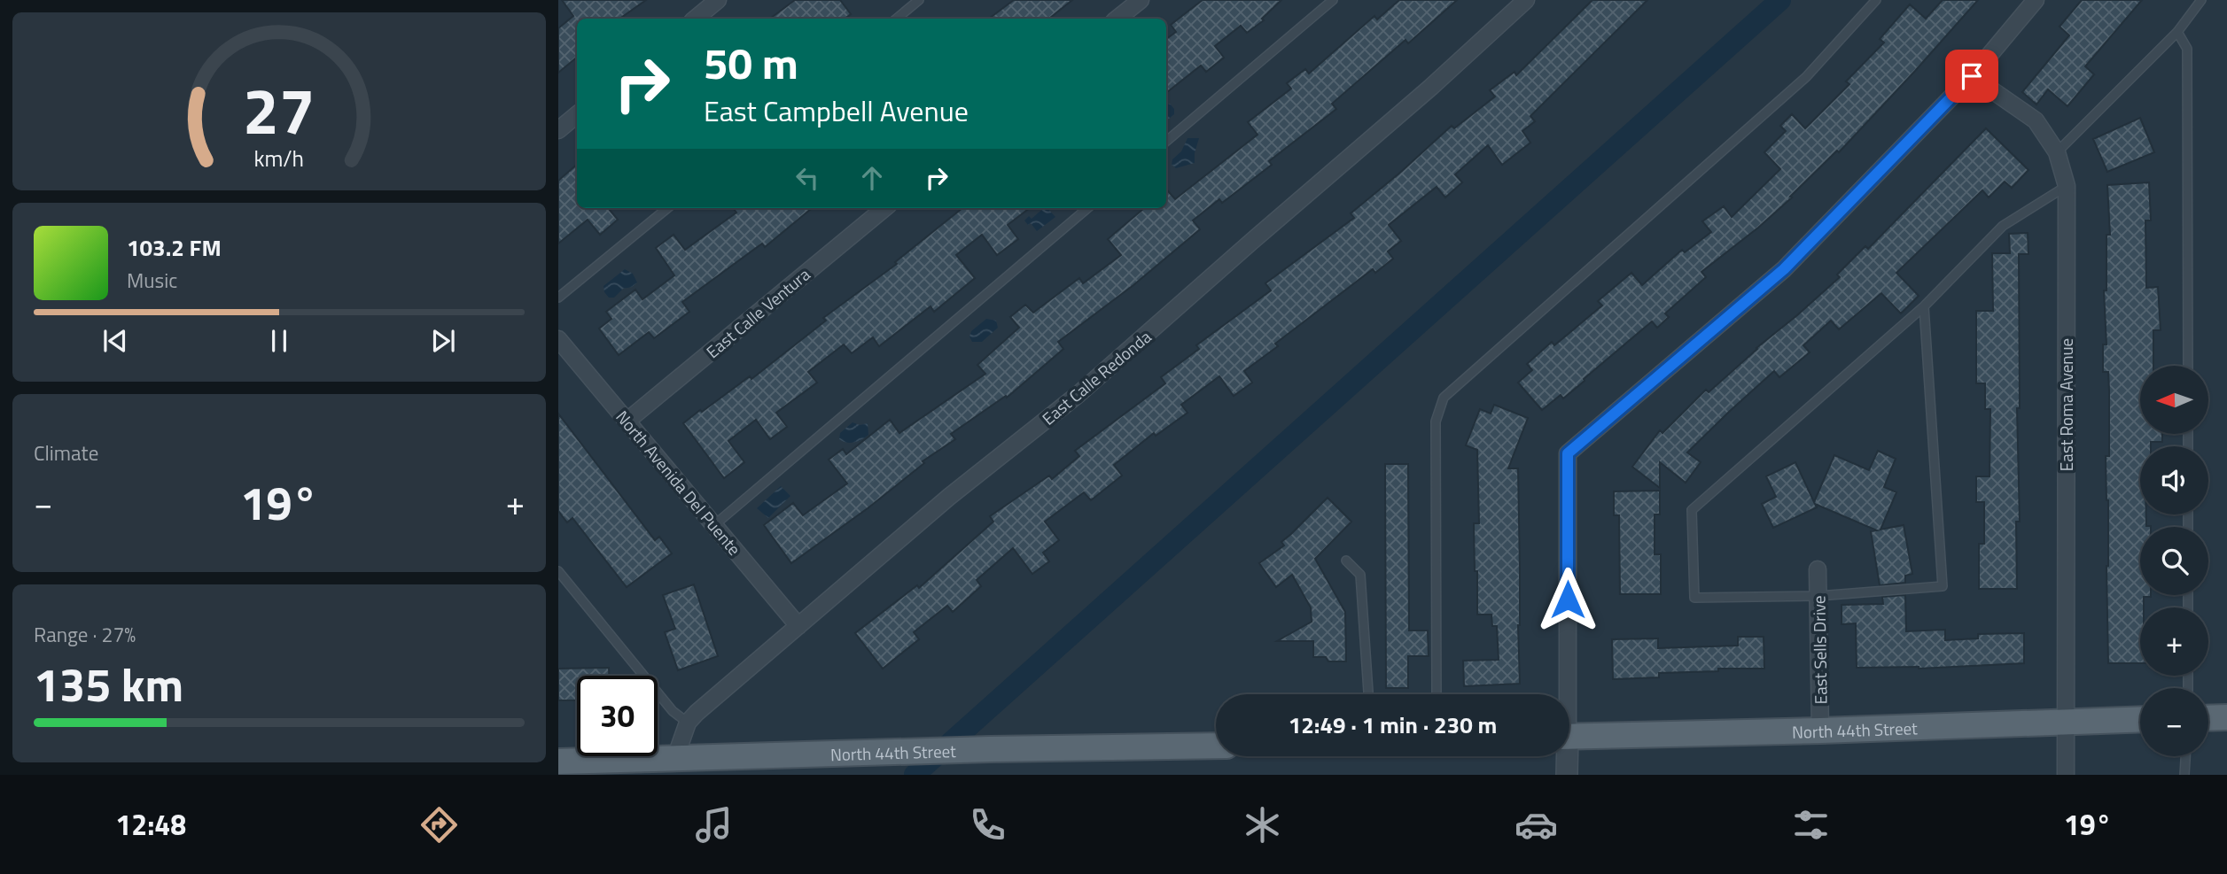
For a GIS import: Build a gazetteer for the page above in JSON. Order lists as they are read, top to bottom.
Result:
{
  "streets": {
    "main road": ["North 44th Street"],
    "street": [
      "East Calle Ventura",
      "East Calle Redonda",
      "East Roma Avenue",
      "North Avenida Del Puente",
      "East Sells Drive"
    ]
  },
  "crossings": [
    ["East Calle Ventura", "North Avenida Del Puente"],
    ["East Calle Redonda", "North Avenida Del Puente"],
    ["East Calle Redonda", "North 44th Street"],
    ["East Roma Avenue", "North 44th Street"],
    ["East Sells Drive", "North 44th Street"]
  ],
  "north": "left",
  "page": {
    "turn": ["50 m", "East Campbell Avenue"],
    "song": ["103.2 FM", "Music"],
    "map_buttons": ["+", "−"],
    "tile": [
      "Climate",
      ["Range · 27%", "135 km"]
    ],
    "heat": ["−", "19°", "+"],
    "limit": "30",
    "trip": "12:49 · 1 min · 230 m",
    "tabs": ["12:48", "19°"],
    "gauge": ["27", "km/h"]
  }
}
